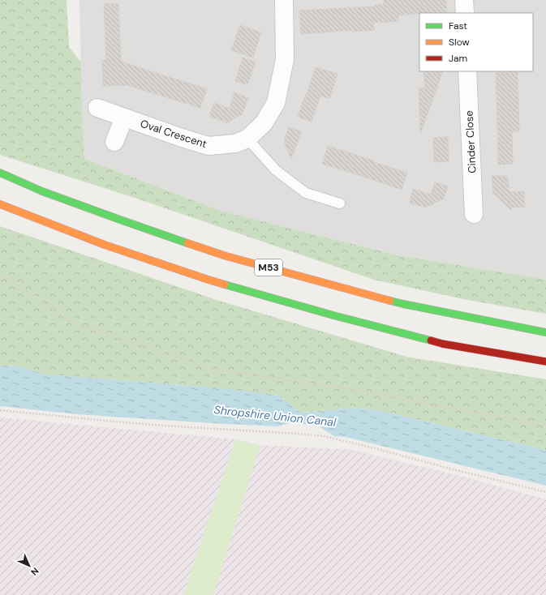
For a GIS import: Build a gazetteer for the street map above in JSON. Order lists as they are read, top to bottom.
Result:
{
  "streets": {
    "highway": ["M53"],
    "street": ["Oval Crescent", "Cinder Close"]
  },
  "water": ["Shropshire Union Canal"],
  "legend": ["Fast", "Slow", "Jam"],
  "north": "bottom right"
}
